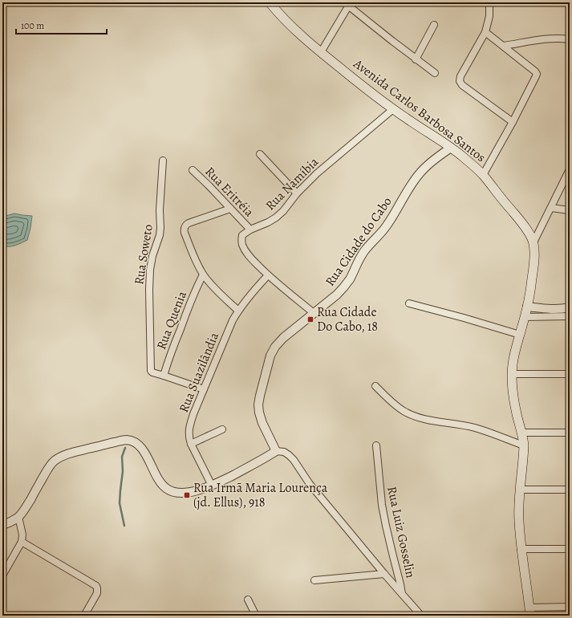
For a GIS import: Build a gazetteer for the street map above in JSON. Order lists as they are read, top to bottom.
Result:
{
  "streets": {
    "main road": ["Avenida Carlos Barbosa Santos"],
    "street": [
      "Rua Namíbia",
      "Rua Eritréia",
      "Rua Cidade do Cabo",
      "Rua Soweto",
      "Rua Quenia",
      "Rua Suazilândia",
      "Rua Luiz Gosselin"
    ]
  },
  "crossings": [
    ["Avenida Carlos Barbosa Santos", "Rua Namíbia"],
    ["Avenida Carlos Barbosa Santos", "Rua Cidade do Cabo"],
    ["Rua Namíbia", "Rua Eritréia"],
    ["Rua Soweto", "Rua Quenia"]
  ],
  "places": {
    "transit": ["Rua Cidade Do Cabo, 18", "Rua Irmã Maria Lourença (jd. Ellus), 918"]
  },
  "scale_bar": "100 m"
}
